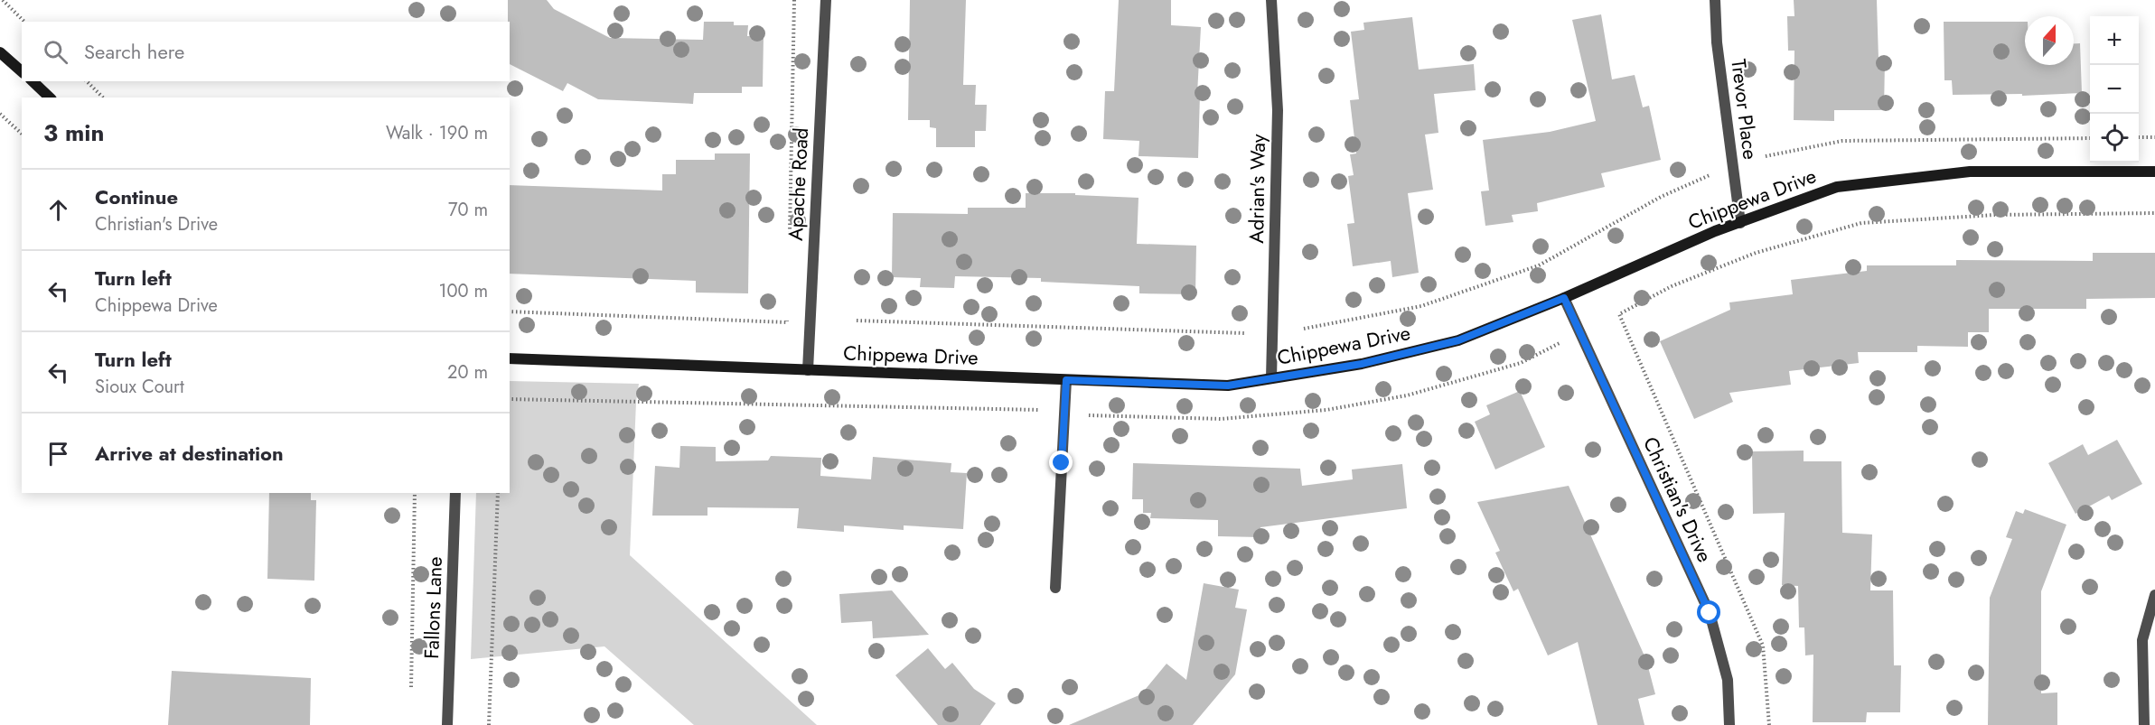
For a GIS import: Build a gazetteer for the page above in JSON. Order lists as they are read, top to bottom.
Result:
{
  "streets": {
    "street": [
      "Trevor Place",
      "Apache Road",
      "Adrian's Way",
      "Chippewa Drive",
      "Christian's Drive",
      "Fallons Lane"
    ]
  },
  "crossings": [
    ["Trevor Place", "Chippewa Drive"],
    ["Apache Road", "Chippewa Drive"],
    ["Adrian's Way", "Chippewa Drive"],
    ["Chippewa Drive", "Christian's Drive"]
  ],
  "north": "top",
  "page": {
    "map_buttons": ["+", "−"],
    "search": "Search here",
    "heading": ["3 min", "Walk · 190 m"],
    "list": [
      ["Continue", "Christian's Drive", "70 m"],
      ["Turn left", "Chippewa Drive", "100 m"],
      ["Turn left", "Sioux Court", "20 m"],
      "Arrive at destination"
    ]
  }
}
